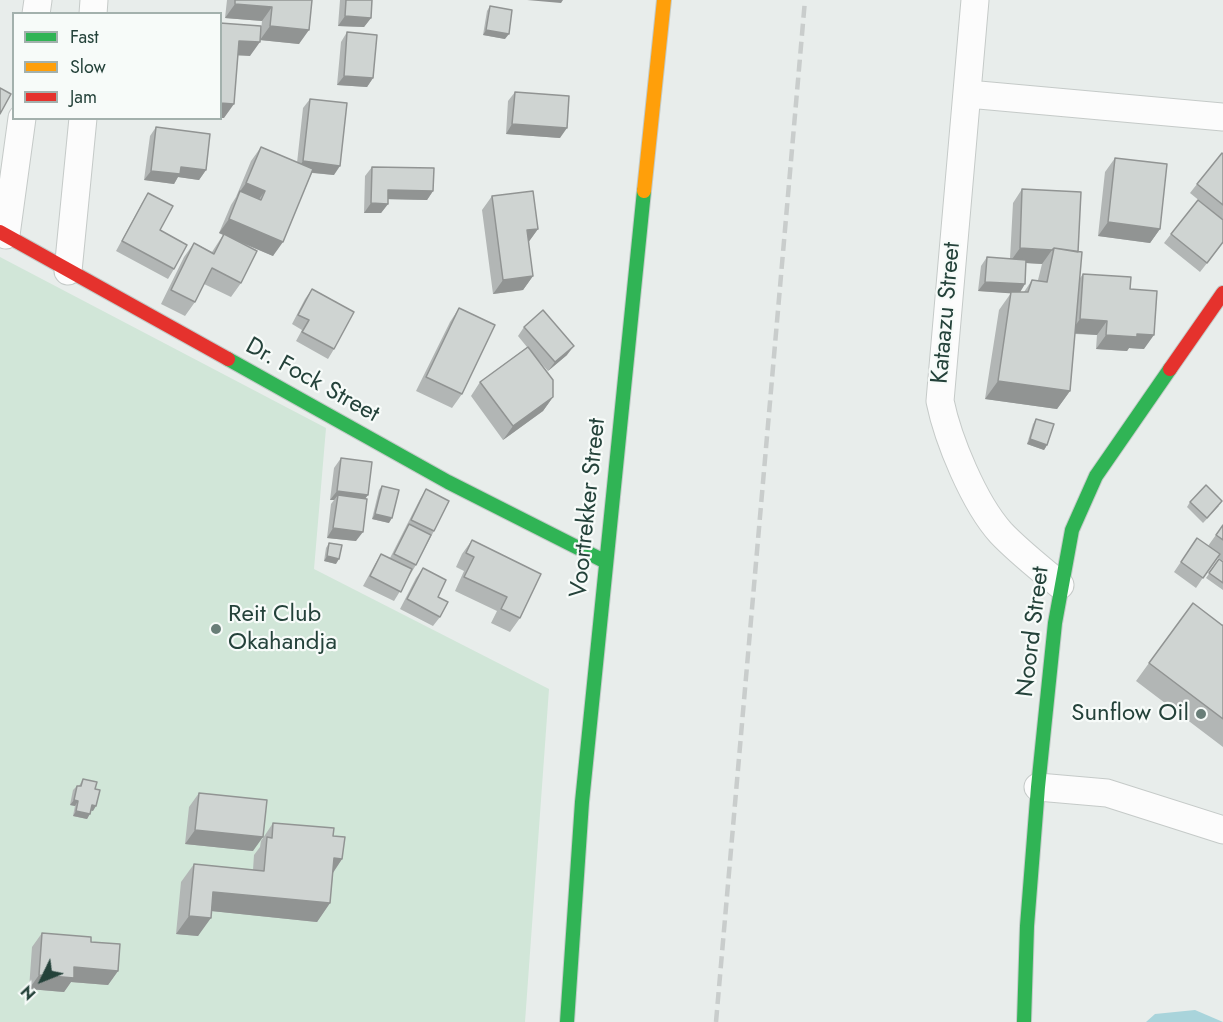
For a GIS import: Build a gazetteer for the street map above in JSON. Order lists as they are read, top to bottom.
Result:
{
  "streets": {
    "street": [
      "Kataazu Street",
      "Dr. Fock Street",
      "Voortrekker Street",
      "Noord Street"
    ]
  },
  "crossings": [
    ["Kataazu Street", "Noord Street"],
    ["Dr. Fock Street", "Voortrekker Street"]
  ],
  "places": ["Reit Club Okahandja", "Sunflow Oil"],
  "legend": ["Fast", "Slow", "Jam"],
  "north": "bottom left"
}
